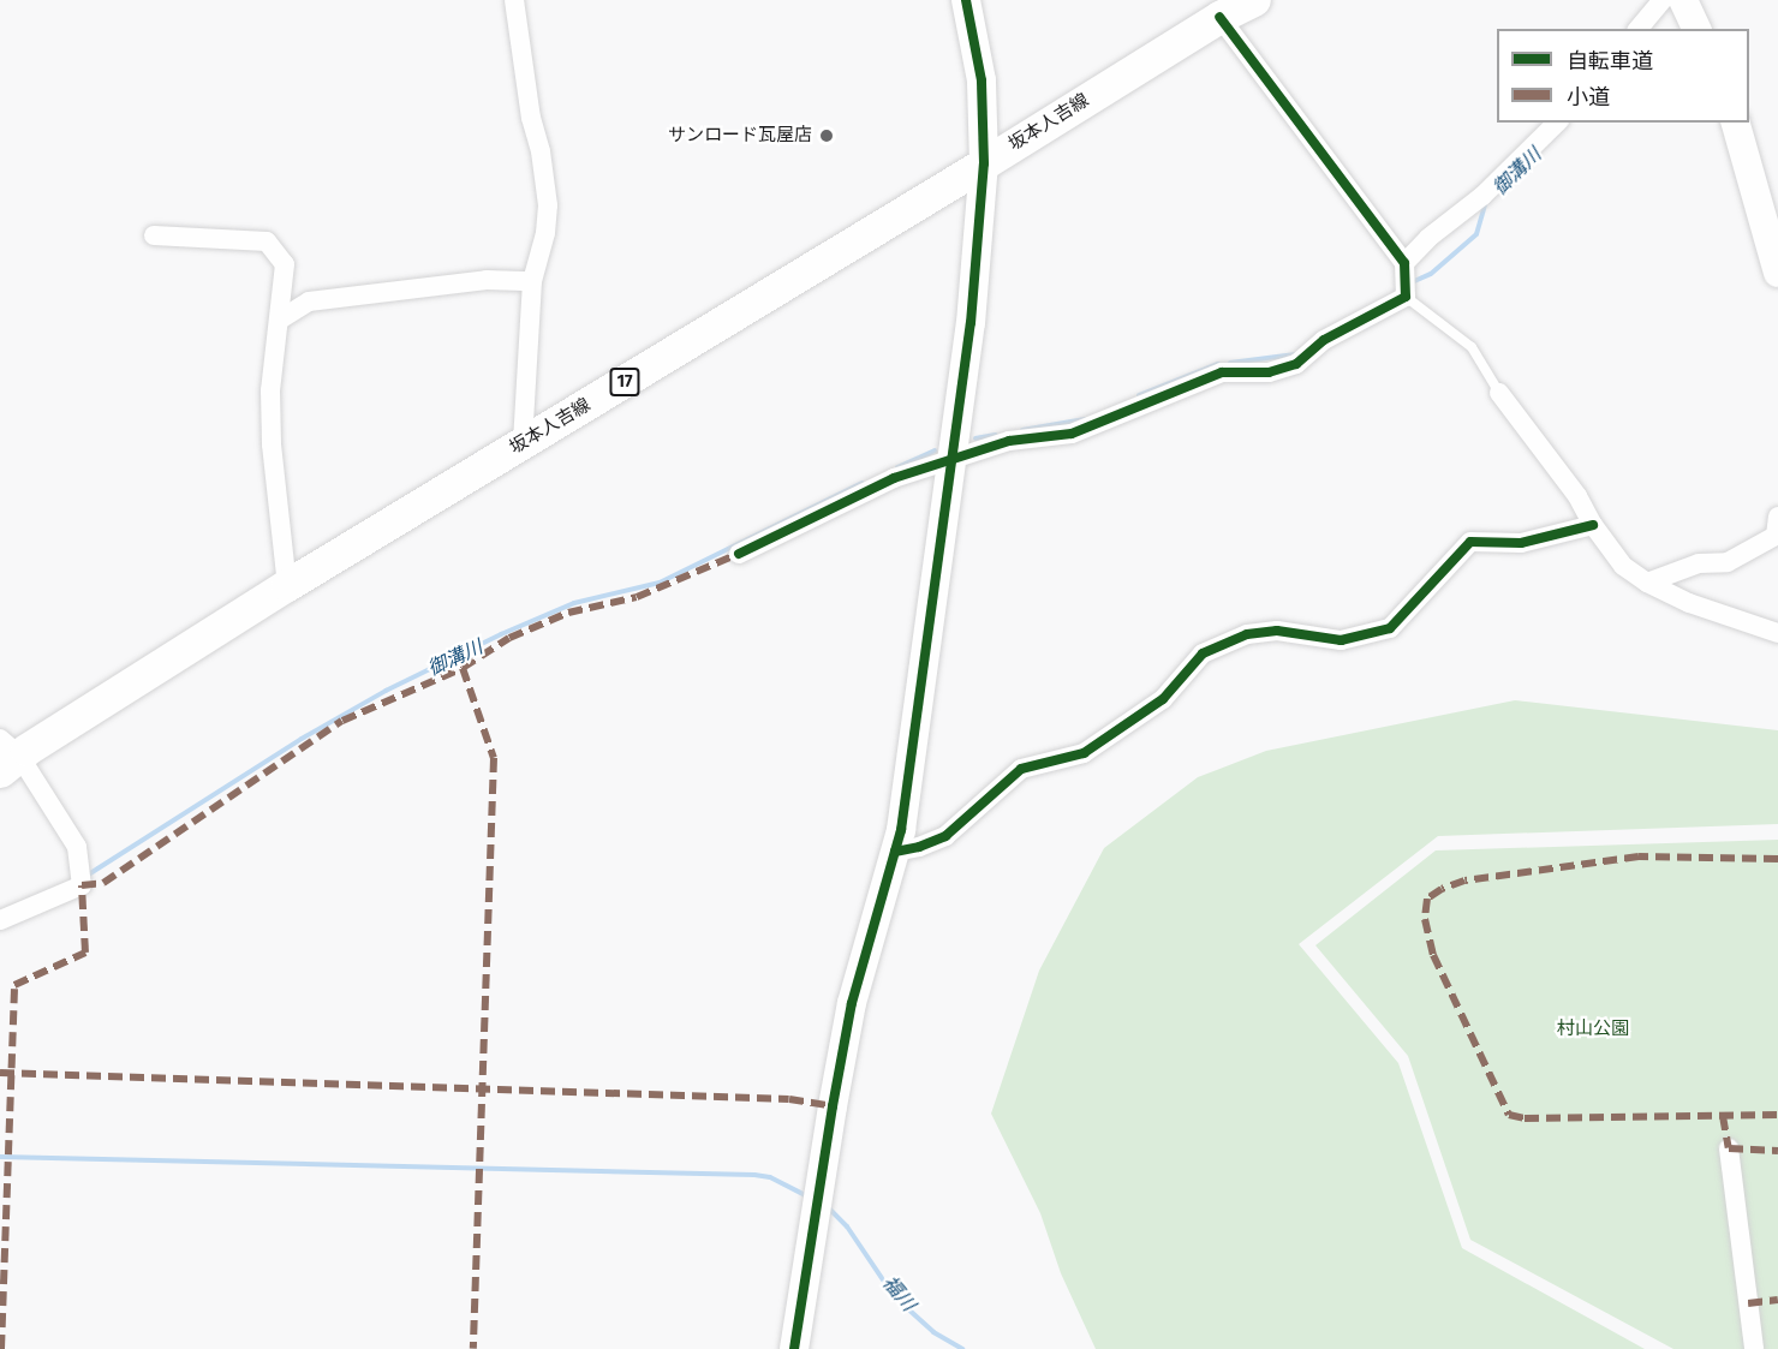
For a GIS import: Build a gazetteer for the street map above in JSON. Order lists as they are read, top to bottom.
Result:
{
  "streets": {
    "main road": ["坂本人吉線", "17"]
  },
  "water": ["御溝川", "福川"],
  "parks": ["村山公園"],
  "places": ["サンロード瓦屋店"],
  "legend": ["自転車道", "小道"]
}
